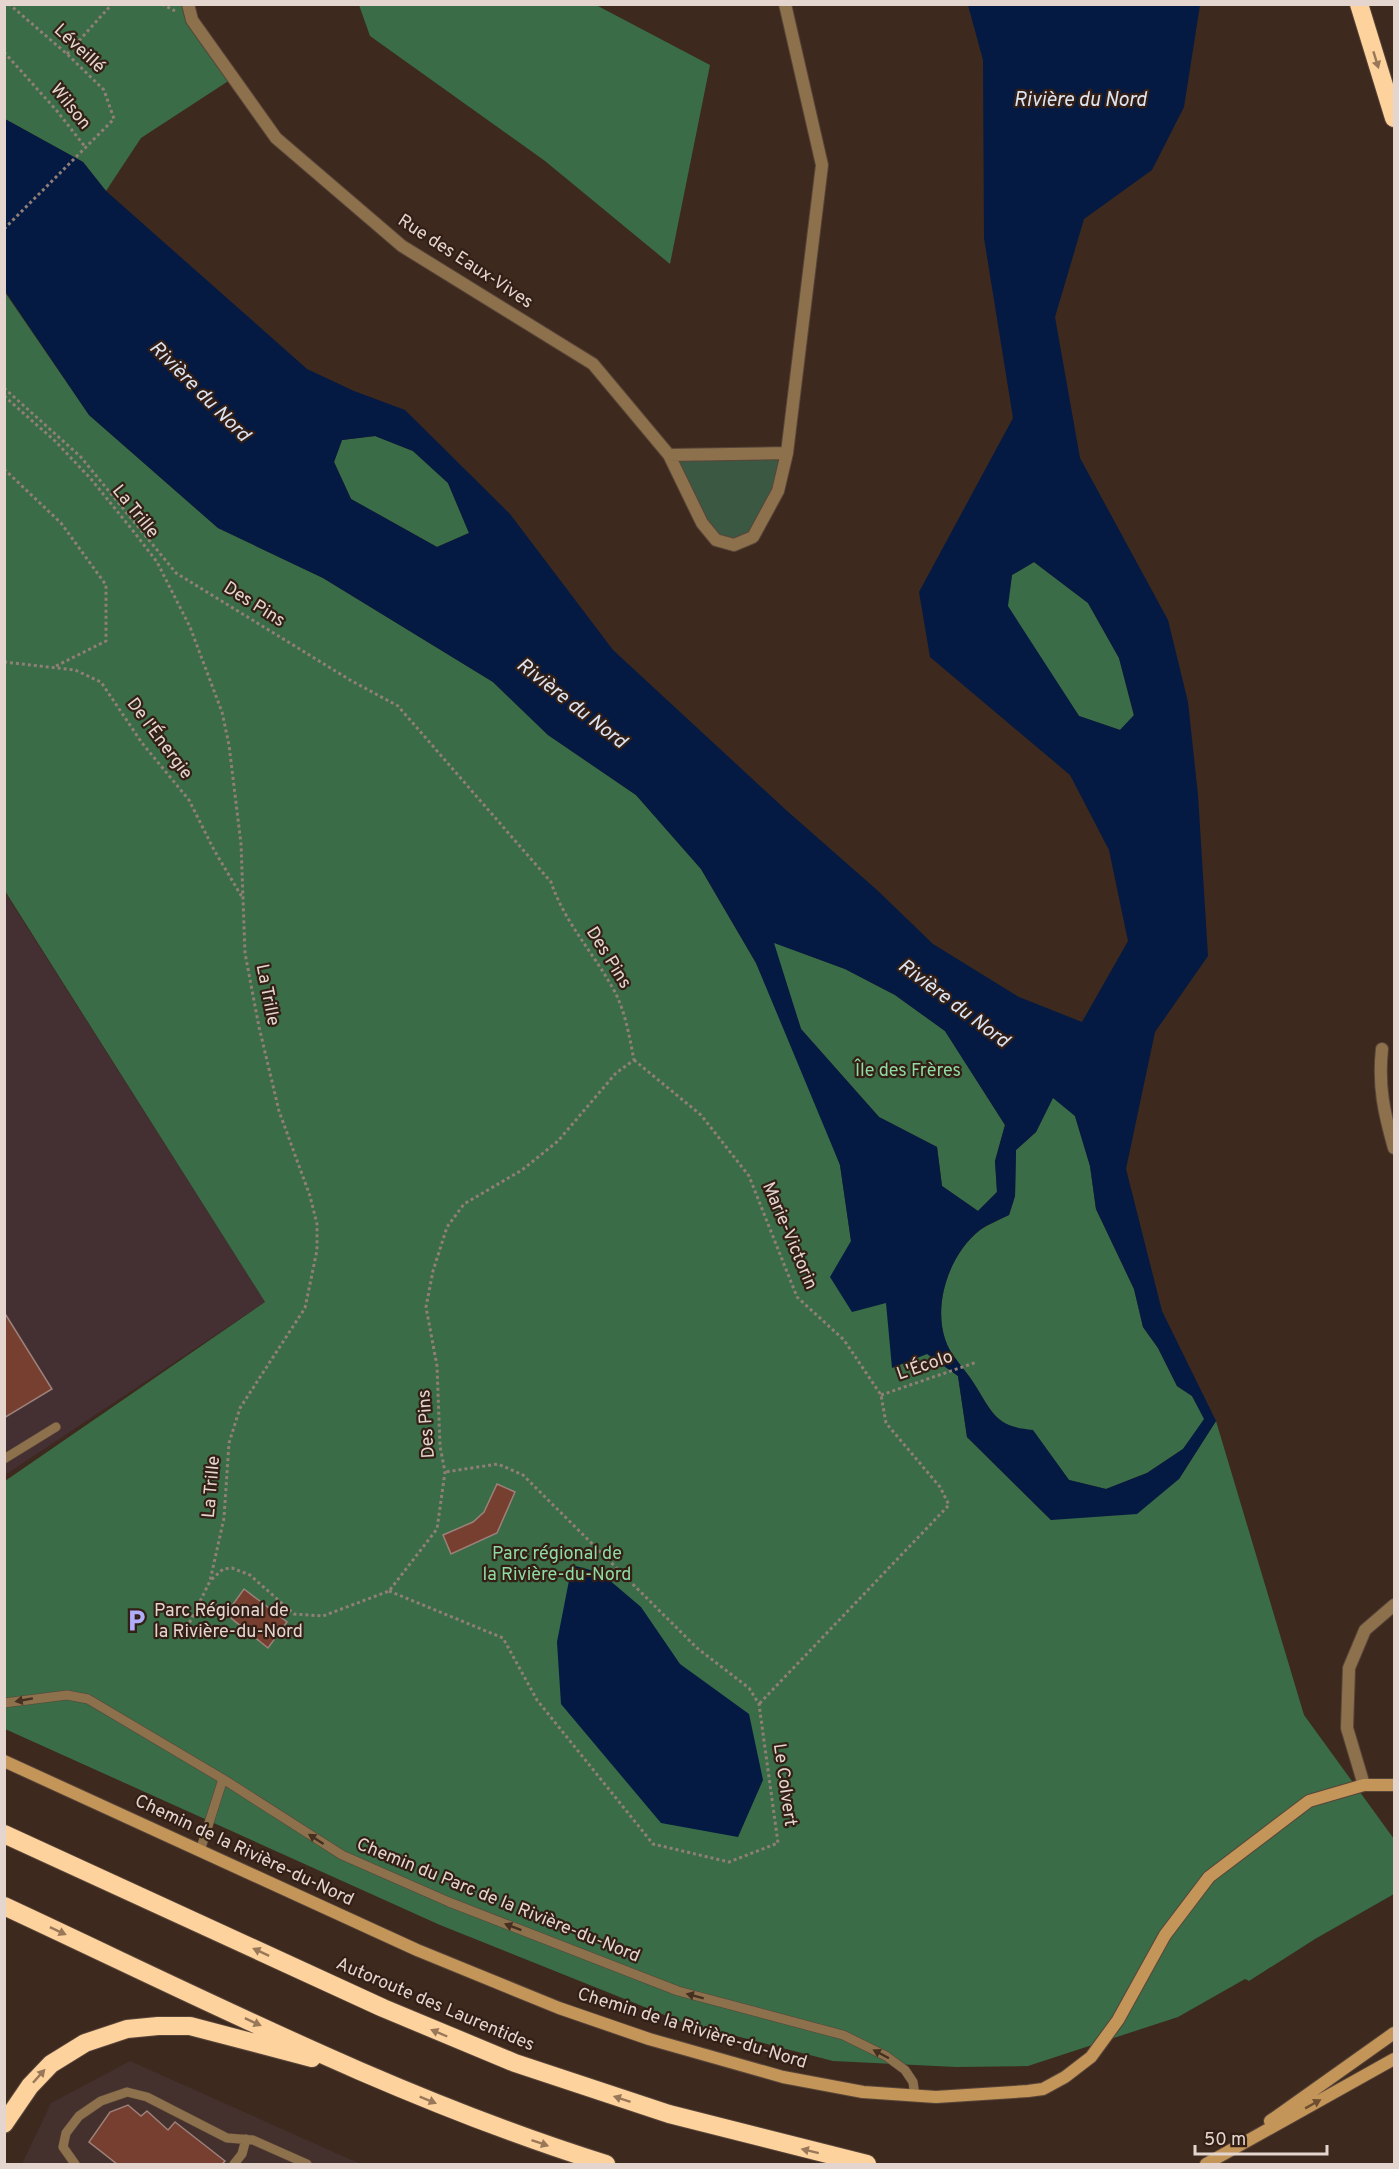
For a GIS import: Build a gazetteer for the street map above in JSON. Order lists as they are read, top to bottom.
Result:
{
  "streets": {
    "highway": ["Autoroute des Laurentides"],
    "street": ["Rue des Eaux-Vives", "Chemin de la Rivière-du-Nord"],
    "lane": ["Chemin du Parc de la Rivière-du-Nord"],
    "path": [
      "Léveillé",
      "Wilson",
      "La Trille",
      "Des Pins",
      "De l'Énergie",
      "Marie-Victorin",
      "L'Écolo",
      "Le Colvert"
    ]
  },
  "crossings": [
    ["Léveillé", "Wilson"],
    ["La Trille", "De l'Énergie"],
    ["Des Pins", "Marie-Victorin"],
    ["Des Pins", "Le Colvert"],
    ["Marie-Victorin", "L'Écolo"],
    ["Marie-Victorin", "Le Colvert"],
    ["Chemin de la Rivière-du-Nord", "Chemin du Parc de la Rivière-du-Nord"]
  ],
  "one_way": ["Chemin du Parc de la Rivière-du-Nord"],
  "water": ["Rivière du Nord"],
  "parks": ["Île des Frères", "Parc régional de la Rivière-du-Nord"],
  "places": {
    "parking": ["Parc Régional de la Rivière-du-Nord"]
  },
  "scale_bar": "50 m"
}
